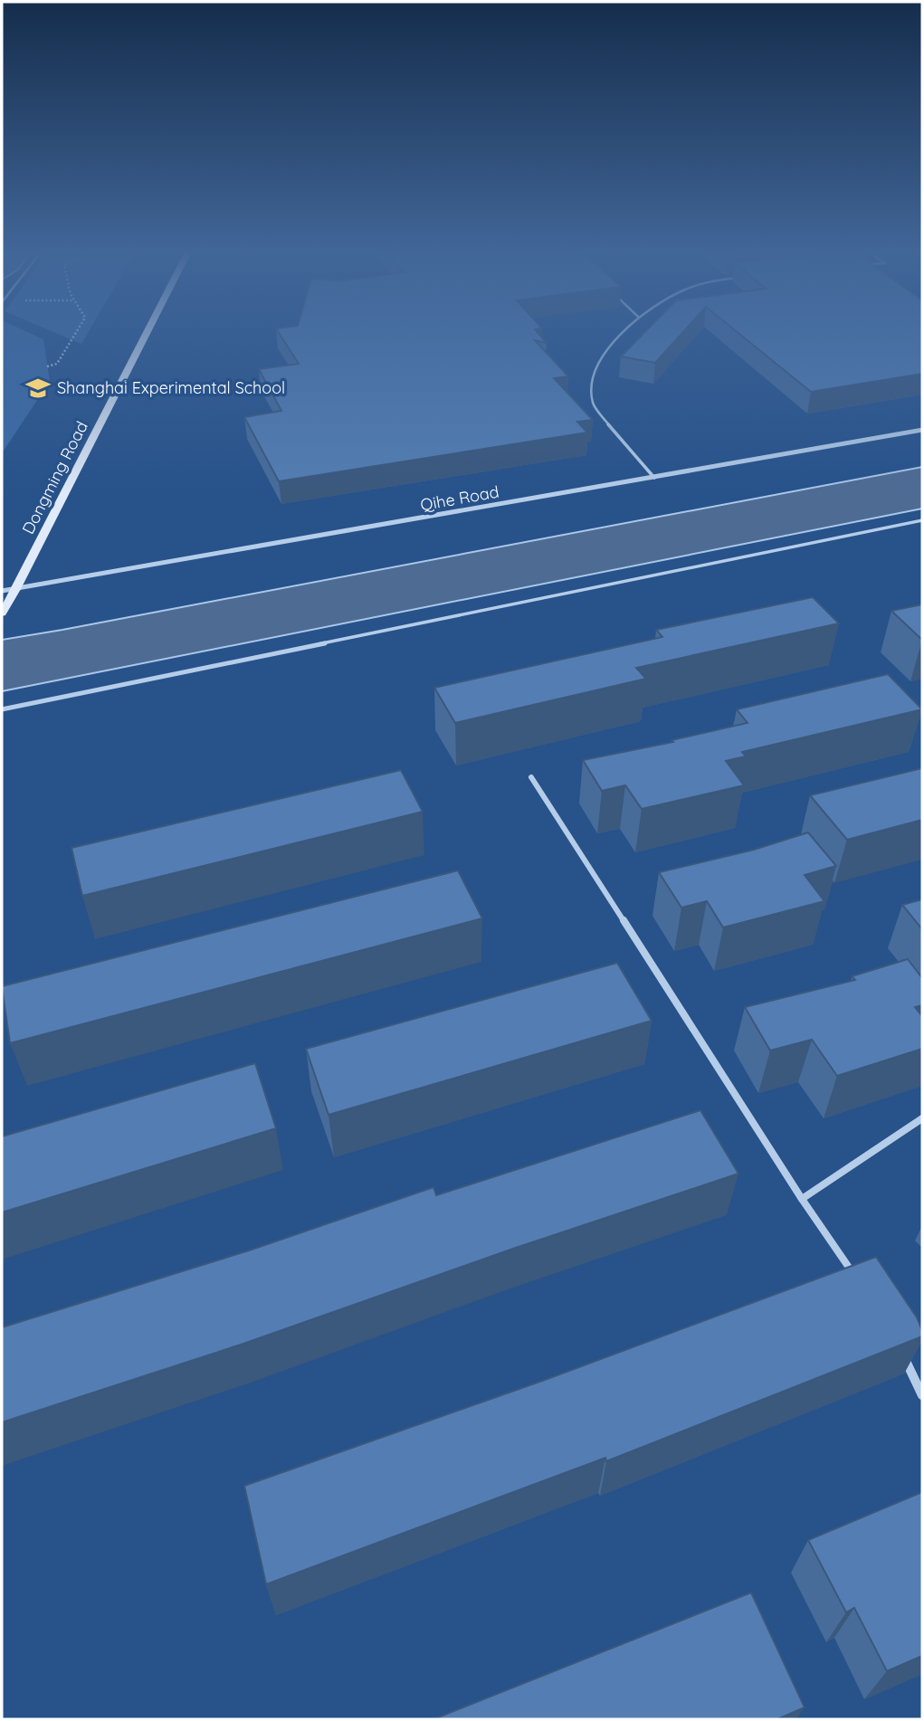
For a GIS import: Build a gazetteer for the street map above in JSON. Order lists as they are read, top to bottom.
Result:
{
  "streets": {
    "main road": ["Dongming Road"],
    "street": ["Qihe Road"]
  },
  "crossings": [
    ["Dongming Road", "Qihe Road"]
  ],
  "places": {
    "school or university": ["Shanghai Experimental School"]
  }
}
